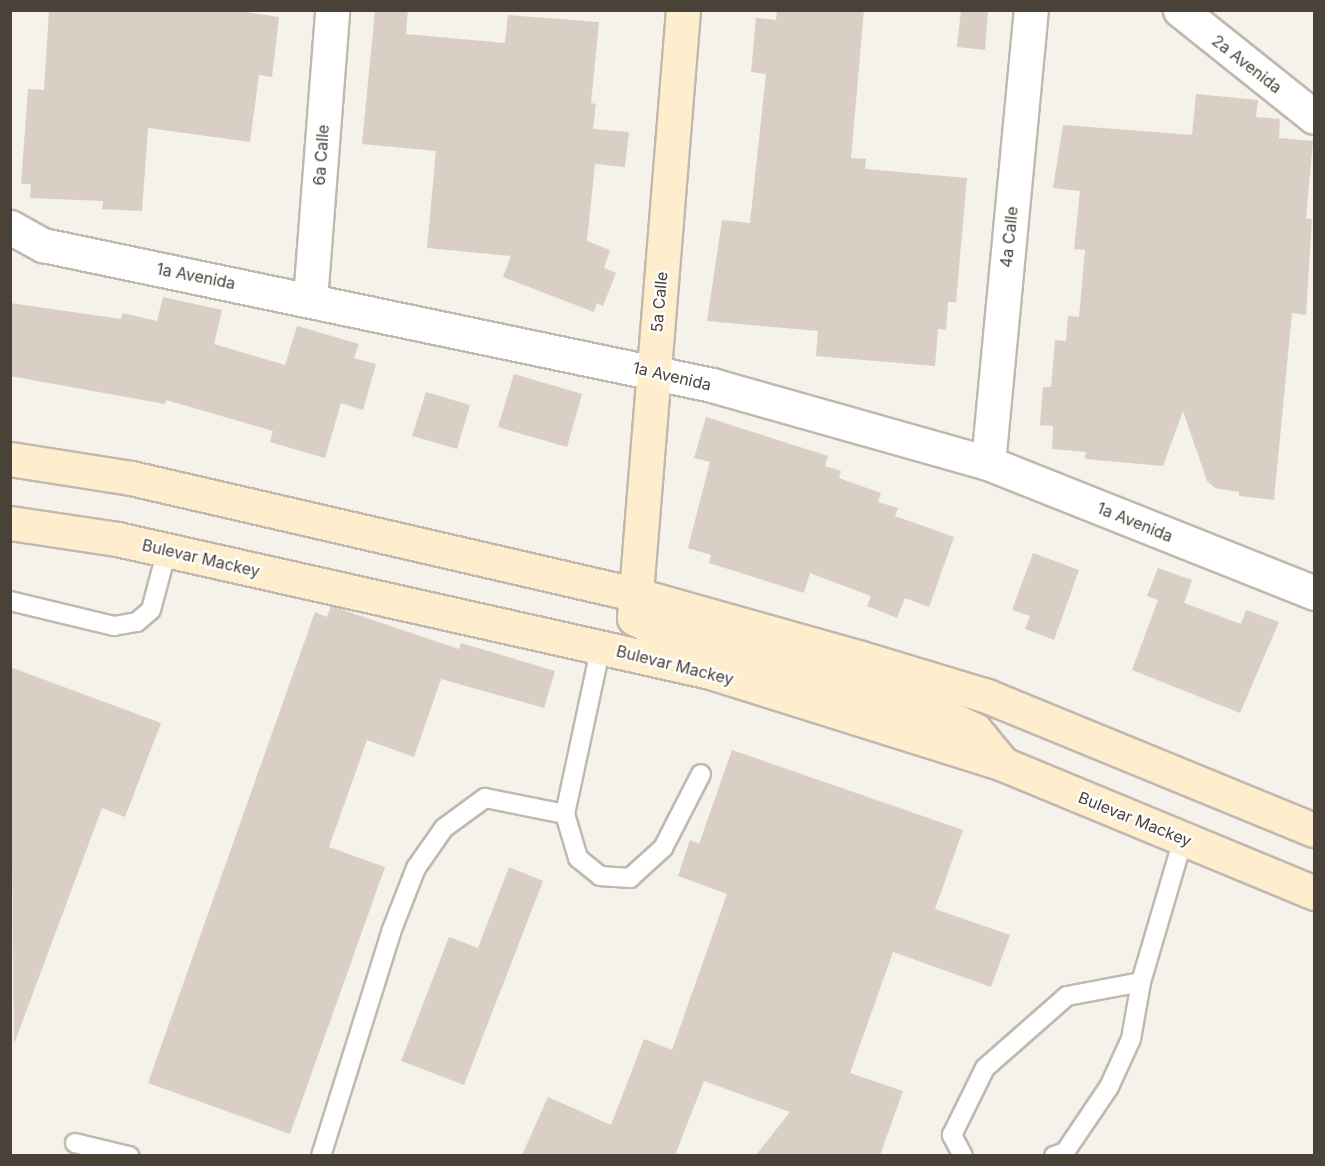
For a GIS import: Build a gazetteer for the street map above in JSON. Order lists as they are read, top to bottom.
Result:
{
  "streets": {
    "main road": ["5a Calle", "Bulevar Mackey"],
    "street": [
      "2a Avenida",
      "6a Calle",
      "4a Calle",
      "1a Avenida"
    ]
  },
  "crossings": [
    ["6a Calle", "1a Avenida"],
    ["4a Calle", "1a Avenida"],
    ["1a Avenida", "5a Calle"],
    ["5a Calle", "Bulevar Mackey"]
  ]
}
